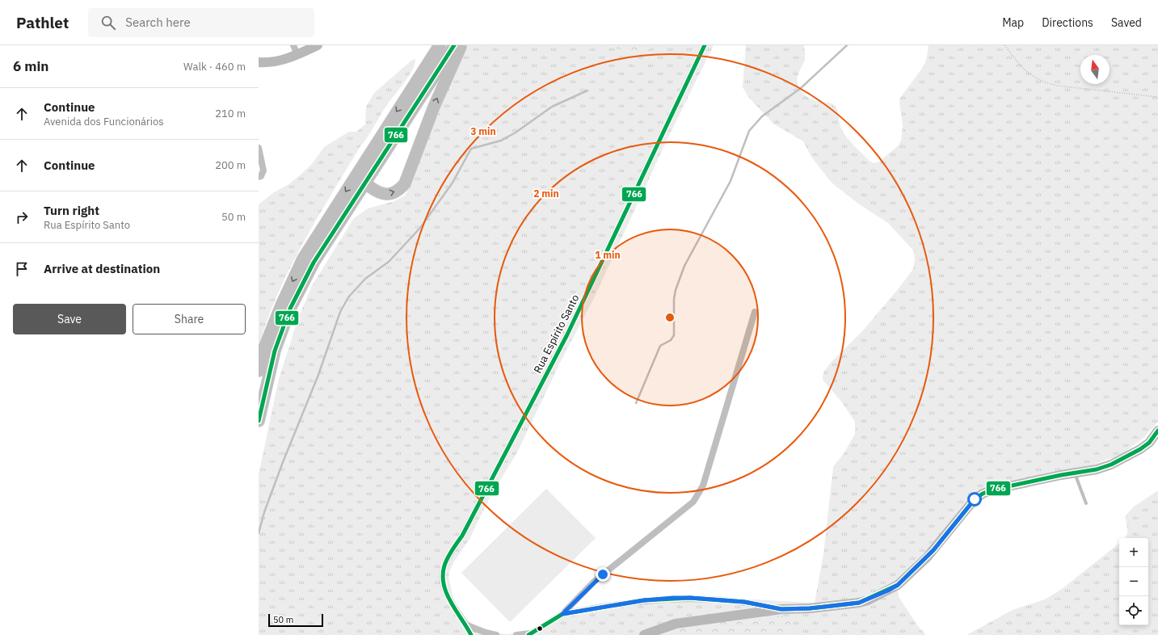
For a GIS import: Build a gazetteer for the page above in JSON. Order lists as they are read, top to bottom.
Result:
{
  "streets": {
    "street": ["Rua Espírito Santo"]
  },
  "lines": ["transit line 766"],
  "scale_bar": "50 m",
  "north": "top",
  "page": {
    "header": "Pathlet",
    "search": "Search here",
    "nav": ["Map", "Directions", "Saved"],
    "heading": ["6 min", "Walk · 460 m"],
    "list": [
      ["Continue", "Avenida dos Funcionários", "210 m"],
      ["Continue", "200 m"],
      ["Turn right", "Rua Espírito Santo", "50 m"],
      "Arrive at destination"
    ],
    "buttons": ["Save", "Share"],
    "map_buttons": ["+", "−"],
    "scale": "50 m"
  },
  "rings": ["3 min", "2 min", "1 min"]
}
